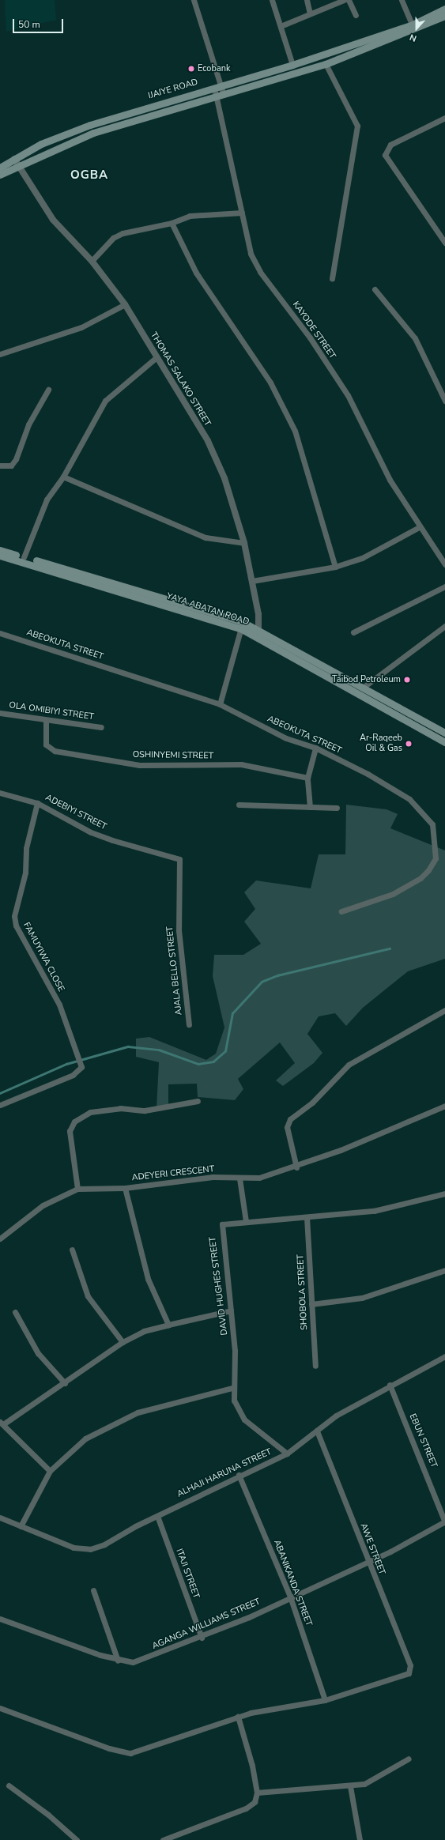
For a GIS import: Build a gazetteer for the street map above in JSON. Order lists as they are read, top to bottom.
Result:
{
  "streets": {
    "main road": ["IJAIYE ROAD", "YAYA ABATAN ROAD"],
    "street": [
      "KAYODE STREET",
      "THOMAS SALAKO STREET",
      "ABEOKUTA STREET",
      "OLA OMIBIYI STREET",
      "OSHINYEMI STREET",
      "ADEBIYI STREET",
      "FAMUYIWA CLOSE",
      "AJALA BELLO STREET",
      "ADEYERI CRESCENT",
      "DAVID HUGHES STREET",
      "SHOBOLA STREET",
      "EBUN STREET",
      "ALHAJI HARUNA STREET",
      "AWE STREET",
      "ITAJI STREET",
      "ABANIKANDA STREET",
      "AGANGA WILLIAMS STREET"
    ]
  },
  "crossings": [
    ["IJAIYE ROAD", "KAYODE STREET"],
    ["IJAIYE ROAD", "THOMAS SALAKO STREET"],
    ["THOMAS SALAKO STREET", "YAYA ABATAN ROAD"],
    ["OLA OMIBIYI STREET", "OSHINYEMI STREET"],
    ["ADEBIYI STREET", "FAMUYIWA CLOSE"],
    ["ADEBIYI STREET", "AJALA BELLO STREET"],
    ["DAVID HUGHES STREET", "SHOBOLA STREET"],
    ["DAVID HUGHES STREET", "ALHAJI HARUNA STREET"],
    ["EBUN STREET", "ALHAJI HARUNA STREET"],
    ["EBUN STREET", "AGANGA WILLIAMS STREET"],
    ["ALHAJI HARUNA STREET", "AWE STREET"],
    ["ALHAJI HARUNA STREET", "ITAJI STREET"],
    ["ALHAJI HARUNA STREET", "ABANIKANDA STREET"],
    ["AWE STREET", "ABANIKANDA STREET"],
    ["AWE STREET", "AGANGA WILLIAMS STREET"],
    ["ITAJI STREET", "AGANGA WILLIAMS STREET"],
    ["ABANIKANDA STREET", "AGANGA WILLIAMS STREET"]
  ],
  "districts": ["OGBA"],
  "places": ["Ecobank", "Taibod Petroleum", "Ar-Raqeeb Oil & Gas"],
  "scale_bar": "50 m",
  "north": "bottom"
}
